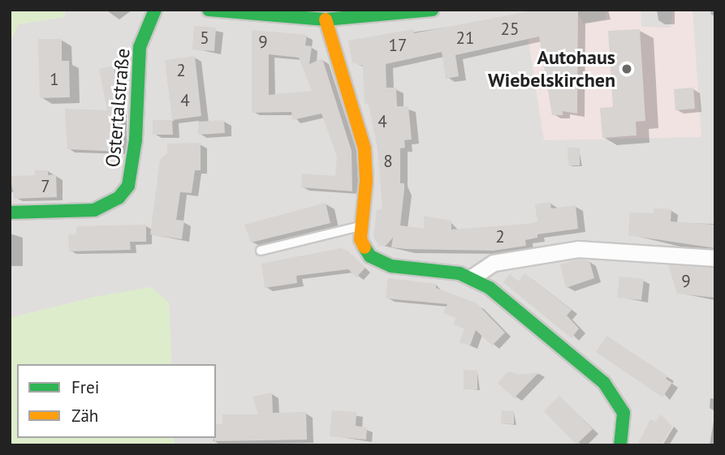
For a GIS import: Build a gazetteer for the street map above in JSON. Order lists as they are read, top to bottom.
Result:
{
  "streets": {
    "street": ["Ostertalstraße"]
  },
  "places": ["Autohaus Wiebelskirchen"],
  "house_numbers": [
    "25",
    "5",
    "21",
    "9",
    "17",
    "2",
    "1",
    "4",
    "4",
    "8",
    "7",
    "2",
    "9"
  ],
  "legend": ["Frei", "Zäh"]
}
